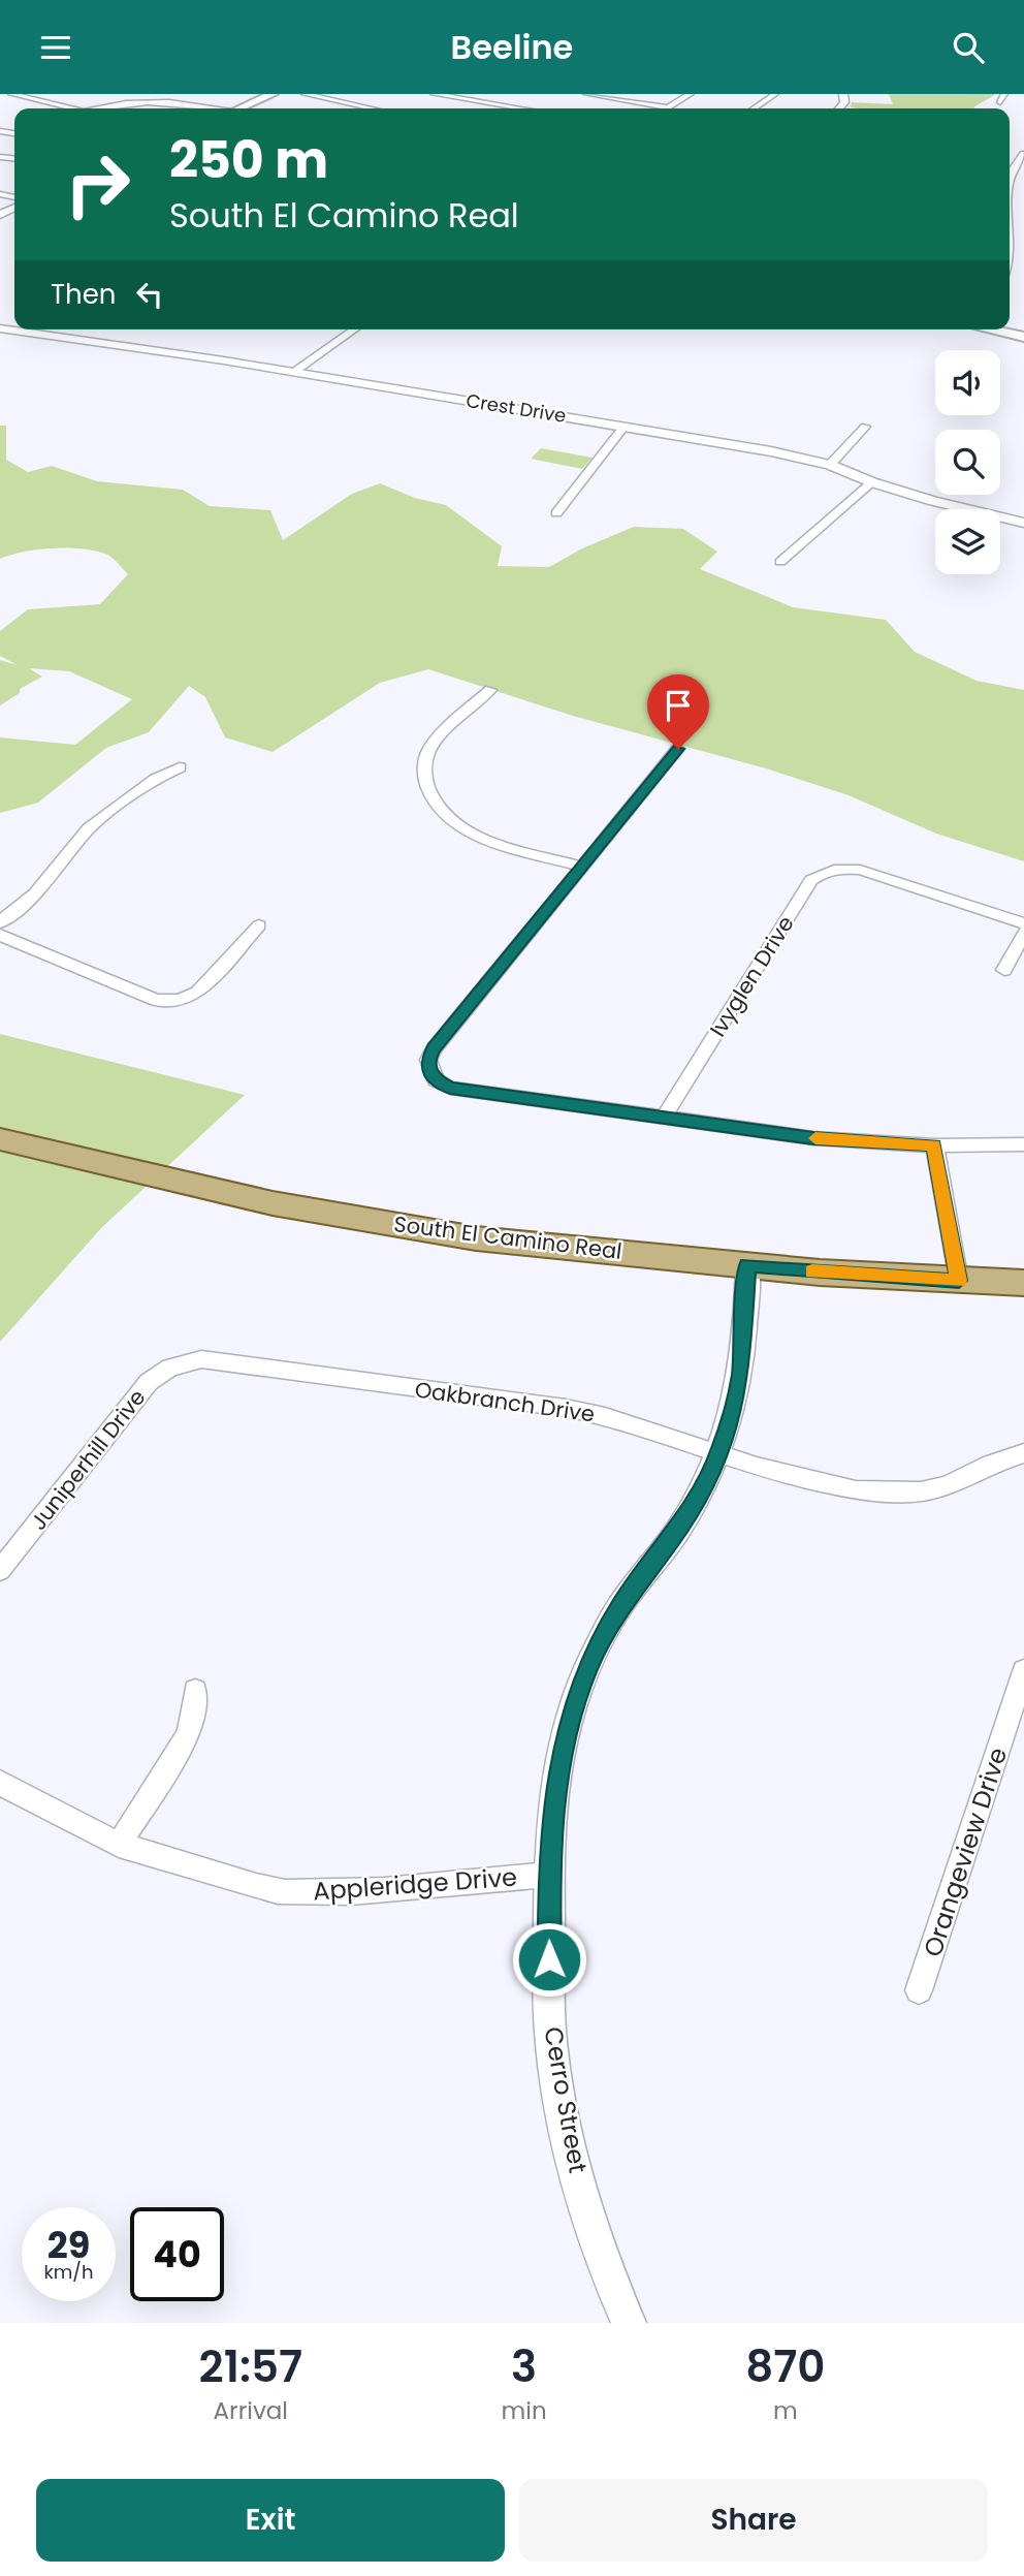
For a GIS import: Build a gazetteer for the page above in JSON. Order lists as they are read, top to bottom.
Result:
{
  "streets": {
    "main road": ["South El Camino Real"],
    "street": [
      "Crest Drive",
      "Ivyglen Drive",
      "Oakbranch Drive",
      "Juniperhill Drive",
      "Orangeview Drive",
      "Appleridge Drive",
      "Cerro Street"
    ]
  },
  "crossings": [
    ["South El Camino Real", "Cerro Street"],
    ["Oakbranch Drive", "Juniperhill Drive"],
    ["Oakbranch Drive", "Cerro Street"],
    ["Appleridge Drive", "Cerro Street"]
  ],
  "page": {
    "header": "Beeline",
    "turn": ["250 m", "South El Camino Real"],
    "then": "Then",
    "speed": "29 km/h",
    "limit": "40",
    "eta": [
      "21:57",
      "Arrival",
      "3",
      "min",
      "870",
      "m"
    ],
    "buttons": ["Exit", "Share"]
  }
}
